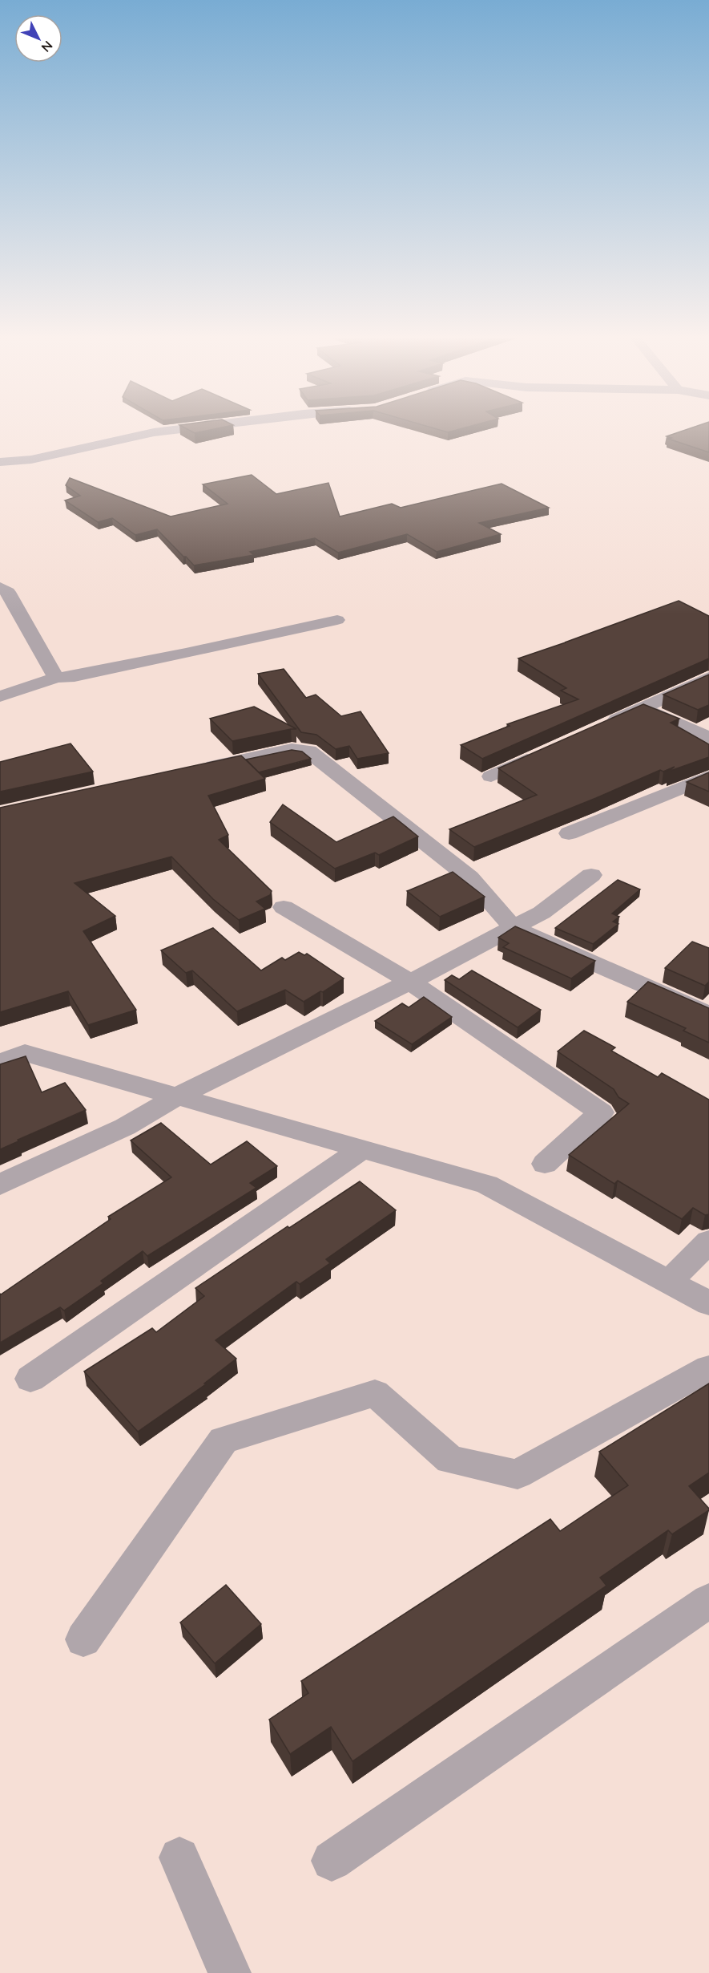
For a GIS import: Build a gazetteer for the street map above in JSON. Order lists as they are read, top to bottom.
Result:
{
  "north": "bottom right"
}
